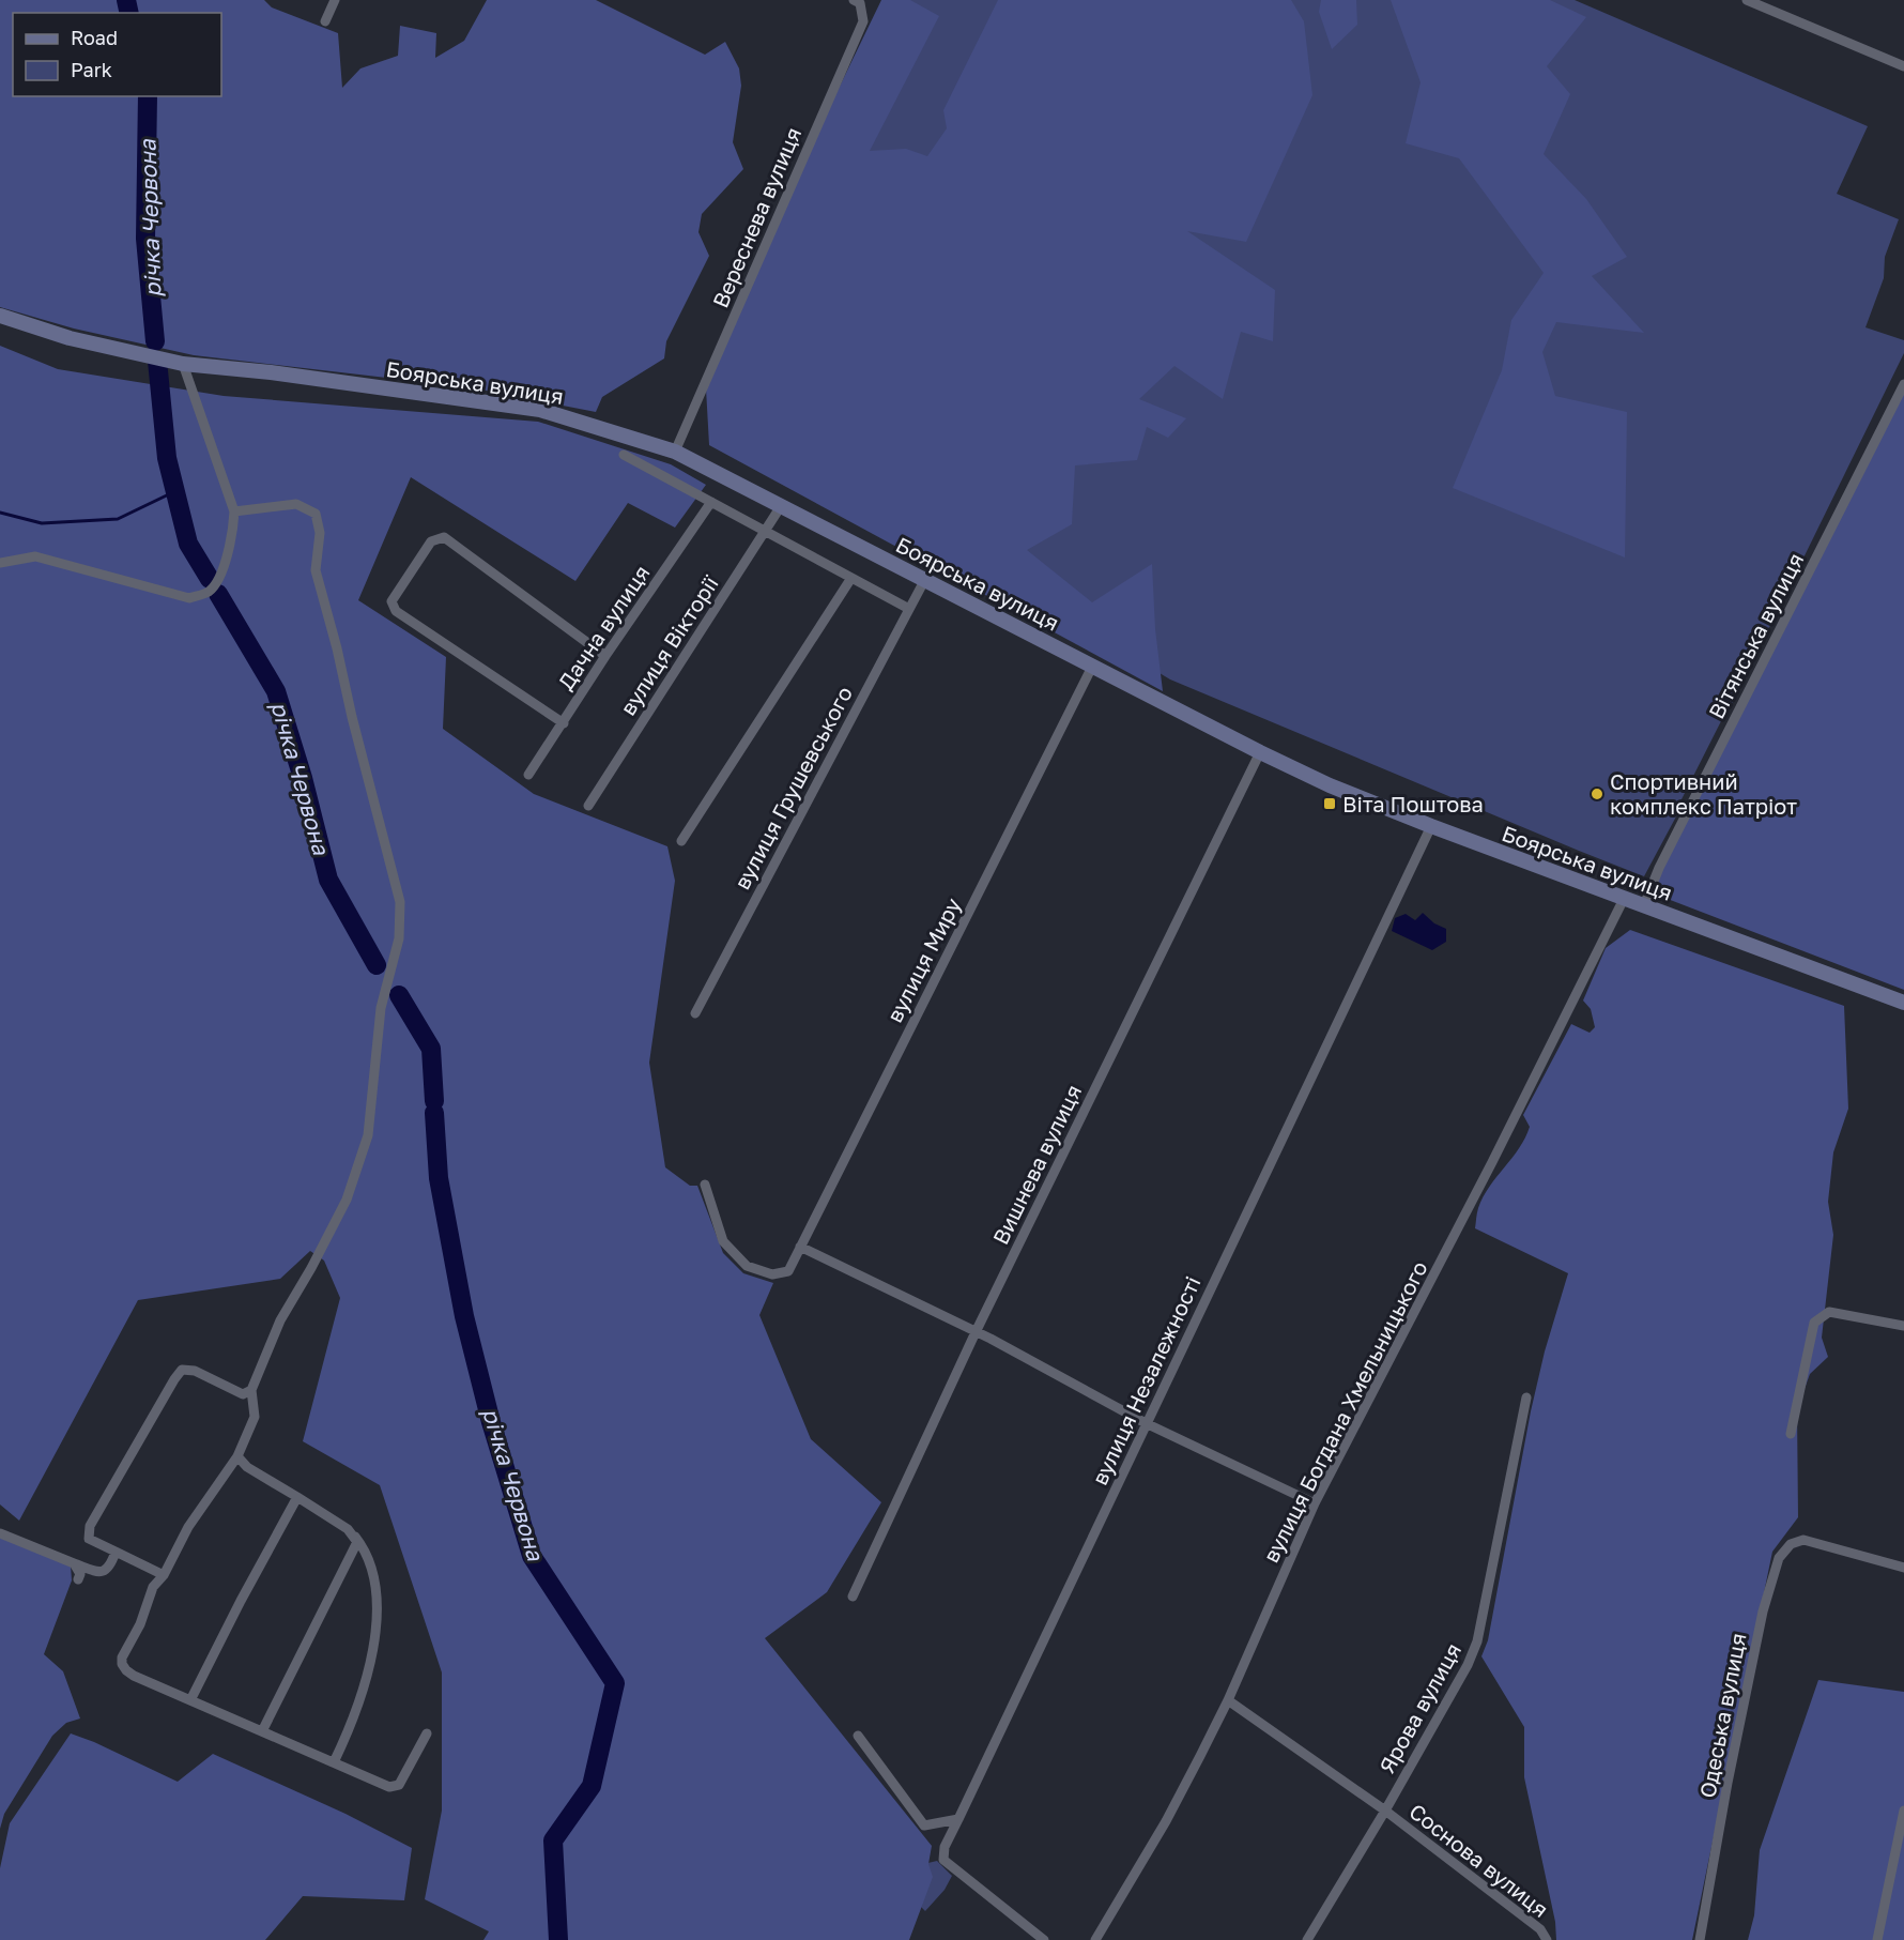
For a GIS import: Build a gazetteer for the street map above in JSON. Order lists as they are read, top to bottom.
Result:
{
  "streets": {
    "street": [
      "Вереснева вулиця",
      "Боярська вулиця",
      "Дачна вулиця",
      "Вітянська вулиця",
      "вулиця Вікторії",
      "вулиця Грушевського",
      "вулиця Миру",
      "Вишнева вулиця",
      "вулиця Незалежності",
      "вулиця Богдана Хмельницького",
      "Ярова вулиця",
      "Одеська вулиця",
      "Соснова вулиця"
    ]
  },
  "crossings": [
    ["Вереснева вулиця", "Боярська вулиця"],
    ["Боярська вулиця", "Вітянська вулиця"],
    ["Боярська вулиця", "вулиця Вікторії"],
    ["Боярська вулиця", "вулиця Грушевського"],
    ["Боярська вулиця", "вулиця Миру"],
    ["Боярська вулиця", "Вишнева вулиця"],
    ["Боярська вулиця", "вулиця Незалежності"],
    ["Боярська вулиця", "вулиця Богдана Хмельницького"],
    ["вулиця Богдана Хмельницького", "Соснова вулиця"],
    ["Ярова вулиця", "Соснова вулиця"]
  ],
  "water": ["річка Червона"],
  "places": {
    "other": ["Спортивний комплекс Патріот"],
    "transit": ["Віта Поштова"]
  },
  "legend": ["Road", "Park"]
}
